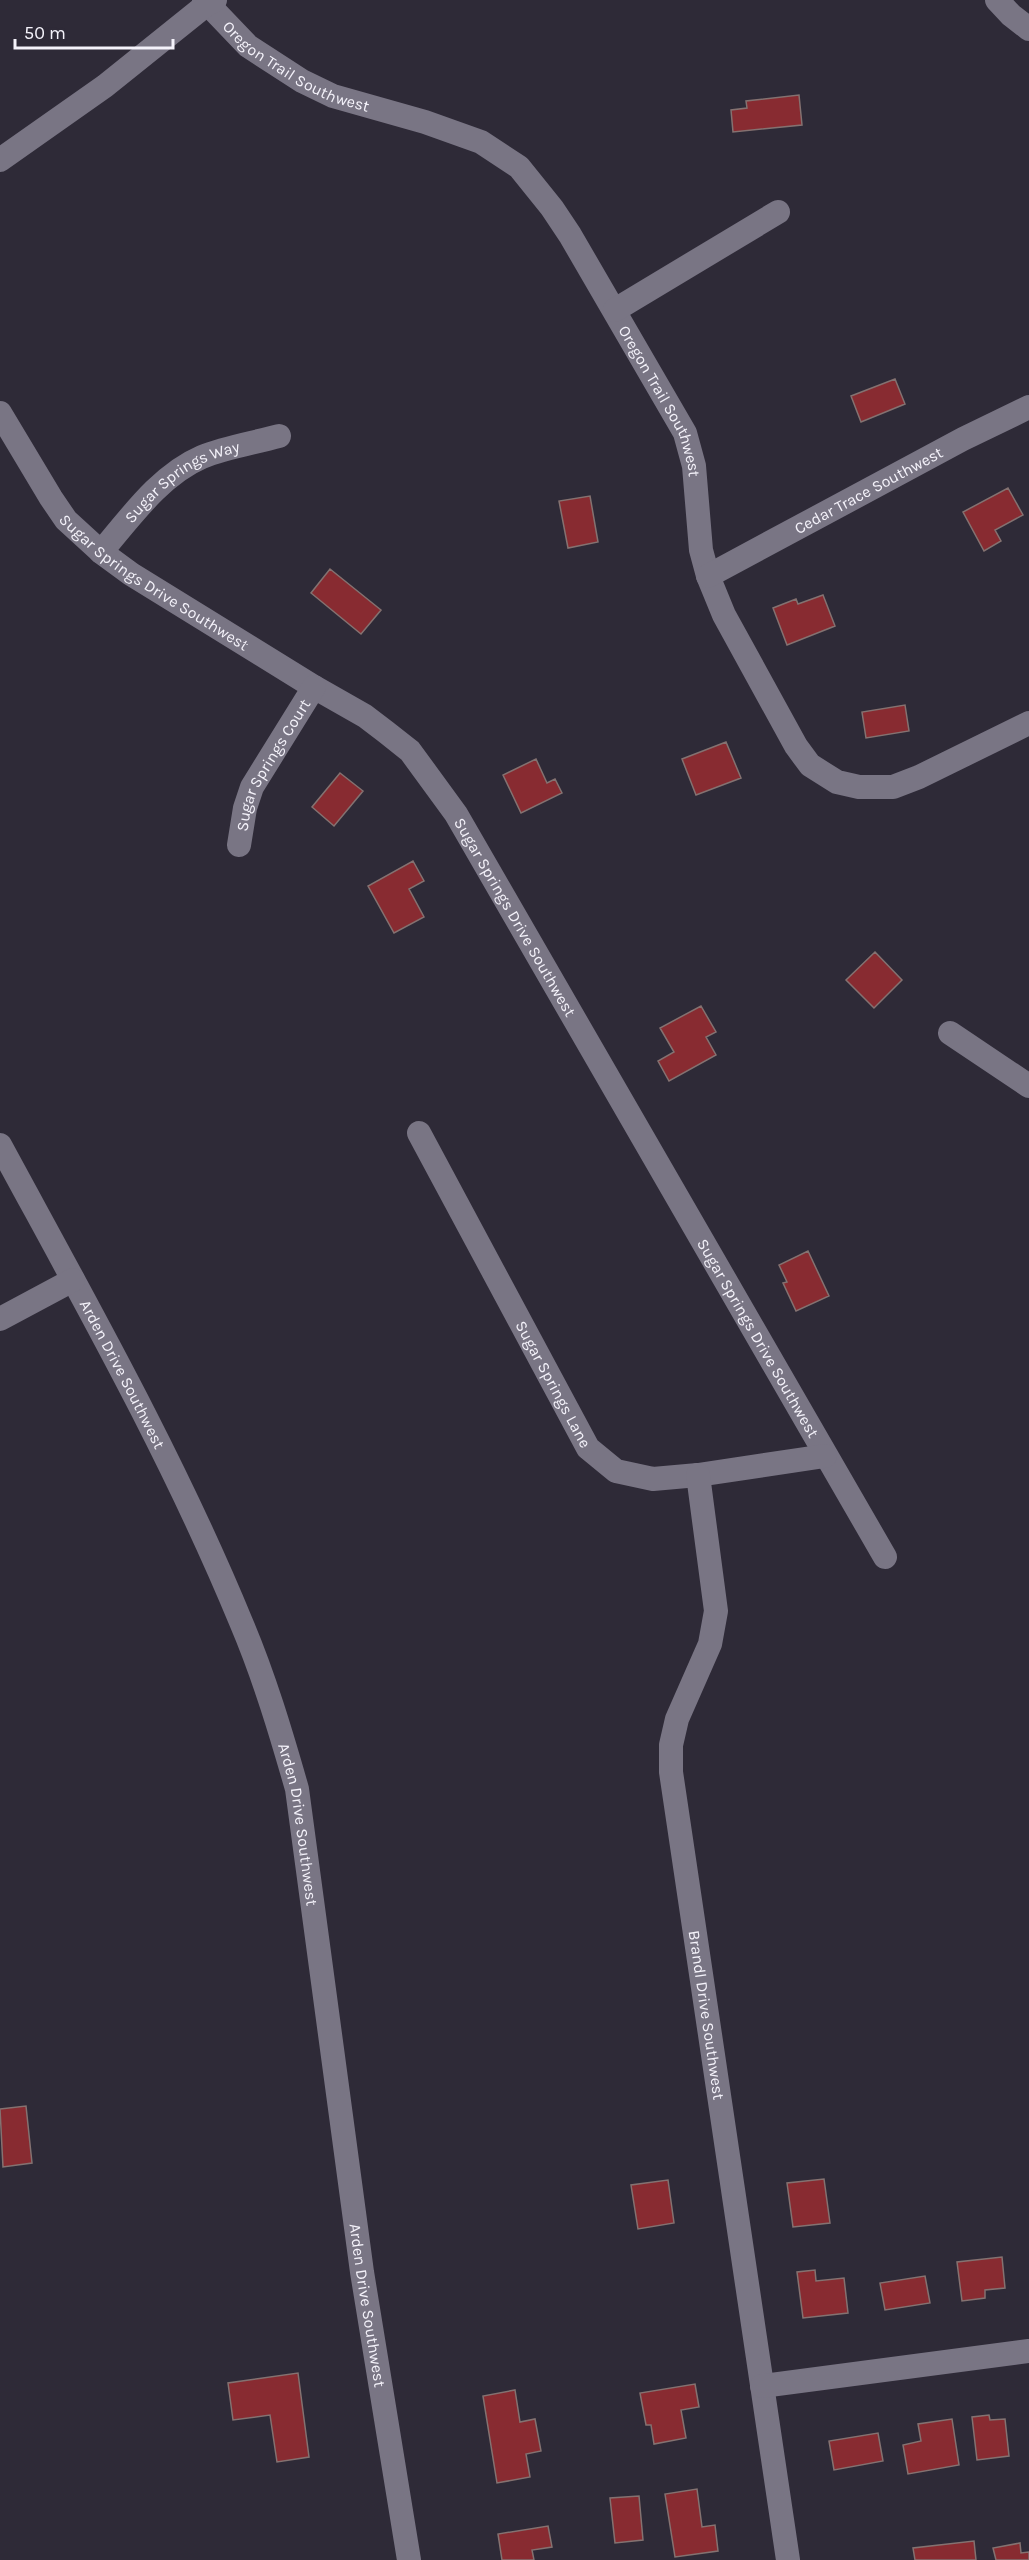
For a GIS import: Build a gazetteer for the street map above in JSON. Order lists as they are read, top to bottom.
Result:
{
  "streets": {
    "street": [
      "Oregon Trail Southwest",
      "Sugar Springs Way",
      "Cedar Trace Southwest",
      "Sugar Springs Drive Southwest",
      "Sugar Springs Court",
      "Arden Drive Southwest",
      "Sugar Springs Lane",
      "Brandl Drive Southwest"
    ]
  },
  "crossings": [
    ["Oregon Trail Southwest", "Cedar Trace Southwest"],
    ["Sugar Springs Way", "Sugar Springs Drive Southwest"],
    ["Sugar Springs Drive Southwest", "Sugar Springs Court"],
    ["Sugar Springs Drive Southwest", "Sugar Springs Lane"],
    ["Sugar Springs Lane", "Brandl Drive Southwest"]
  ],
  "scale_bar": "50 m"
}
